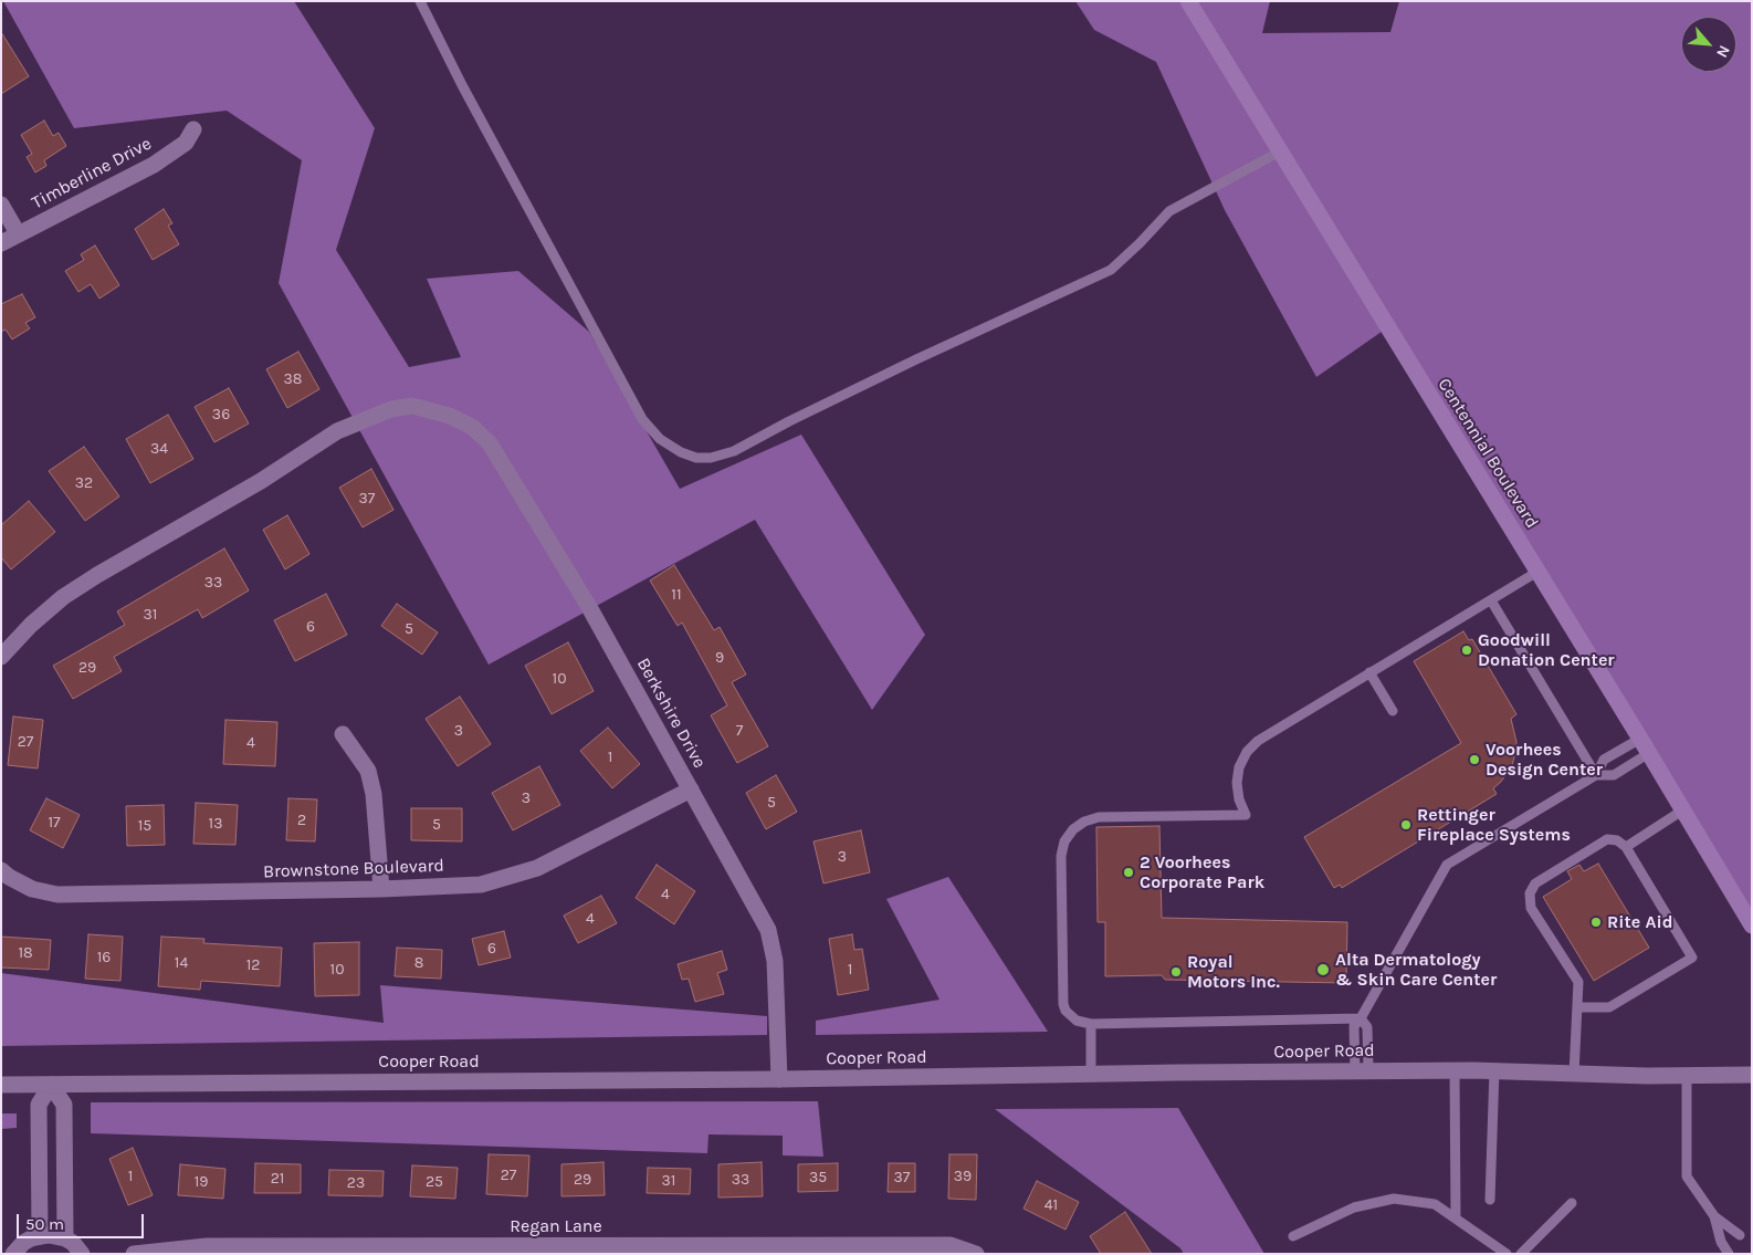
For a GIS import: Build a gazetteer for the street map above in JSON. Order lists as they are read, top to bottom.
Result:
{
  "streets": {
    "main road": ["Centennial Boulevard"],
    "street": [
      "Timberline Drive",
      "Berkshire Drive",
      "Brownstone Boulevard",
      "Cooper Road",
      "Regan Lane"
    ]
  },
  "crossings": [
    ["Berkshire Drive", "Brownstone Boulevard"],
    ["Berkshire Drive", "Cooper Road"]
  ],
  "places": [
    "Goodwill Donation Center",
    "Voorhees Design Center",
    "Rettinger Fireplace Systems",
    "2 Voorhees Corporate Park",
    "Rite Aid",
    "Alta Dermatology & Skin Care Center",
    "Royal Motors Inc."
  ],
  "house_numbers": [
    "38",
    "36",
    "34",
    "32",
    "37",
    "33",
    "11",
    "31",
    "6",
    "5",
    "9",
    "29",
    "10",
    "3",
    "7",
    "27",
    "4",
    "1",
    "3",
    "5",
    "2",
    "17",
    "13",
    "5",
    "15",
    "3",
    "4",
    "4",
    "6",
    "18",
    "16",
    "14",
    "8",
    "12",
    "10",
    "1",
    "27",
    "1",
    "39",
    "35",
    "37",
    "21",
    "29",
    "33",
    "31",
    "19",
    "25",
    "23",
    "41"
  ],
  "scale_bar": "50 m",
  "north": "bottom right"
}
